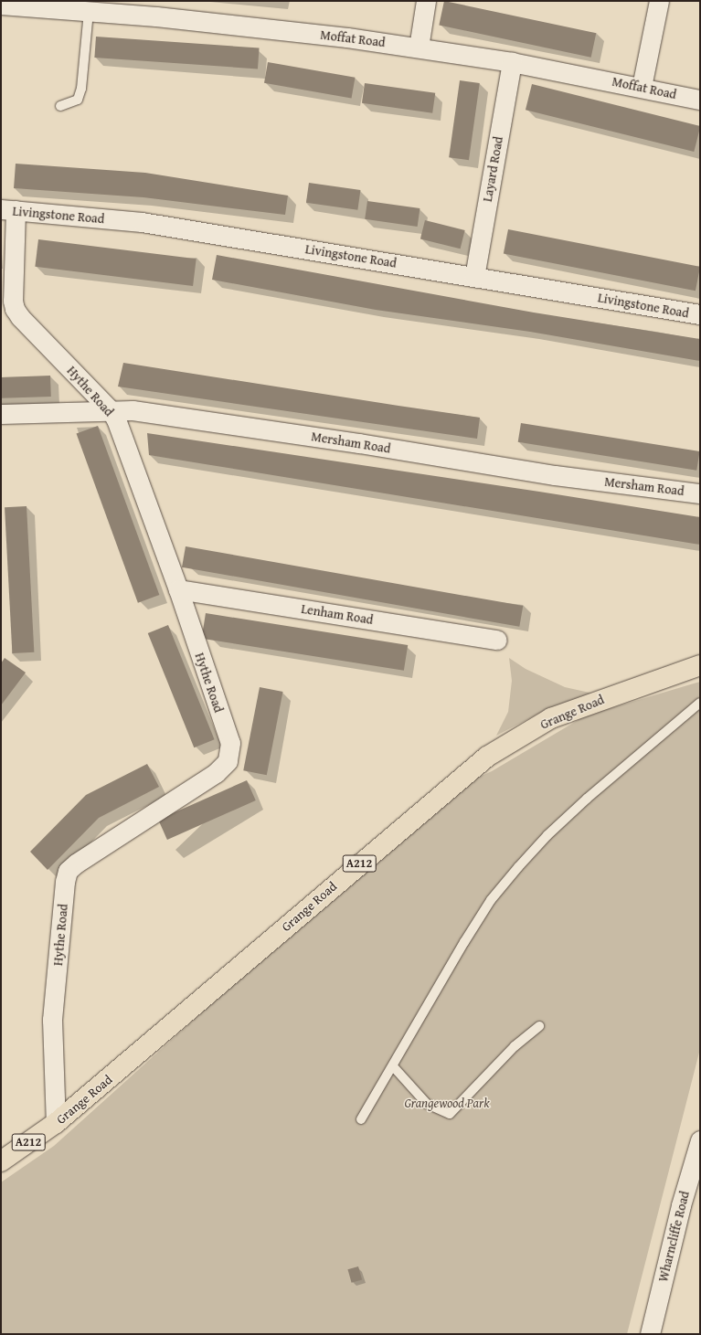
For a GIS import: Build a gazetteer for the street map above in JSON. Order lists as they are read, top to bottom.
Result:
{
  "streets": {
    "main road": ["Grange Road", "A212"],
    "street": [
      "Moffat Road",
      "Layard Road",
      "Livingstone Road",
      "Hythe Road",
      "Mersham Road",
      "Lenham Road",
      "Wharncliffe Road"
    ]
  },
  "crossings": [
    ["Moffat Road", "Layard Road"],
    ["Layard Road", "Livingstone Road"],
    ["Livingstone Road", "Hythe Road"],
    ["Hythe Road", "Mersham Road"],
    ["Hythe Road", "Lenham Road"],
    ["Hythe Road", "Grange Road"]
  ],
  "parks": ["Grangewood Park"]
}
